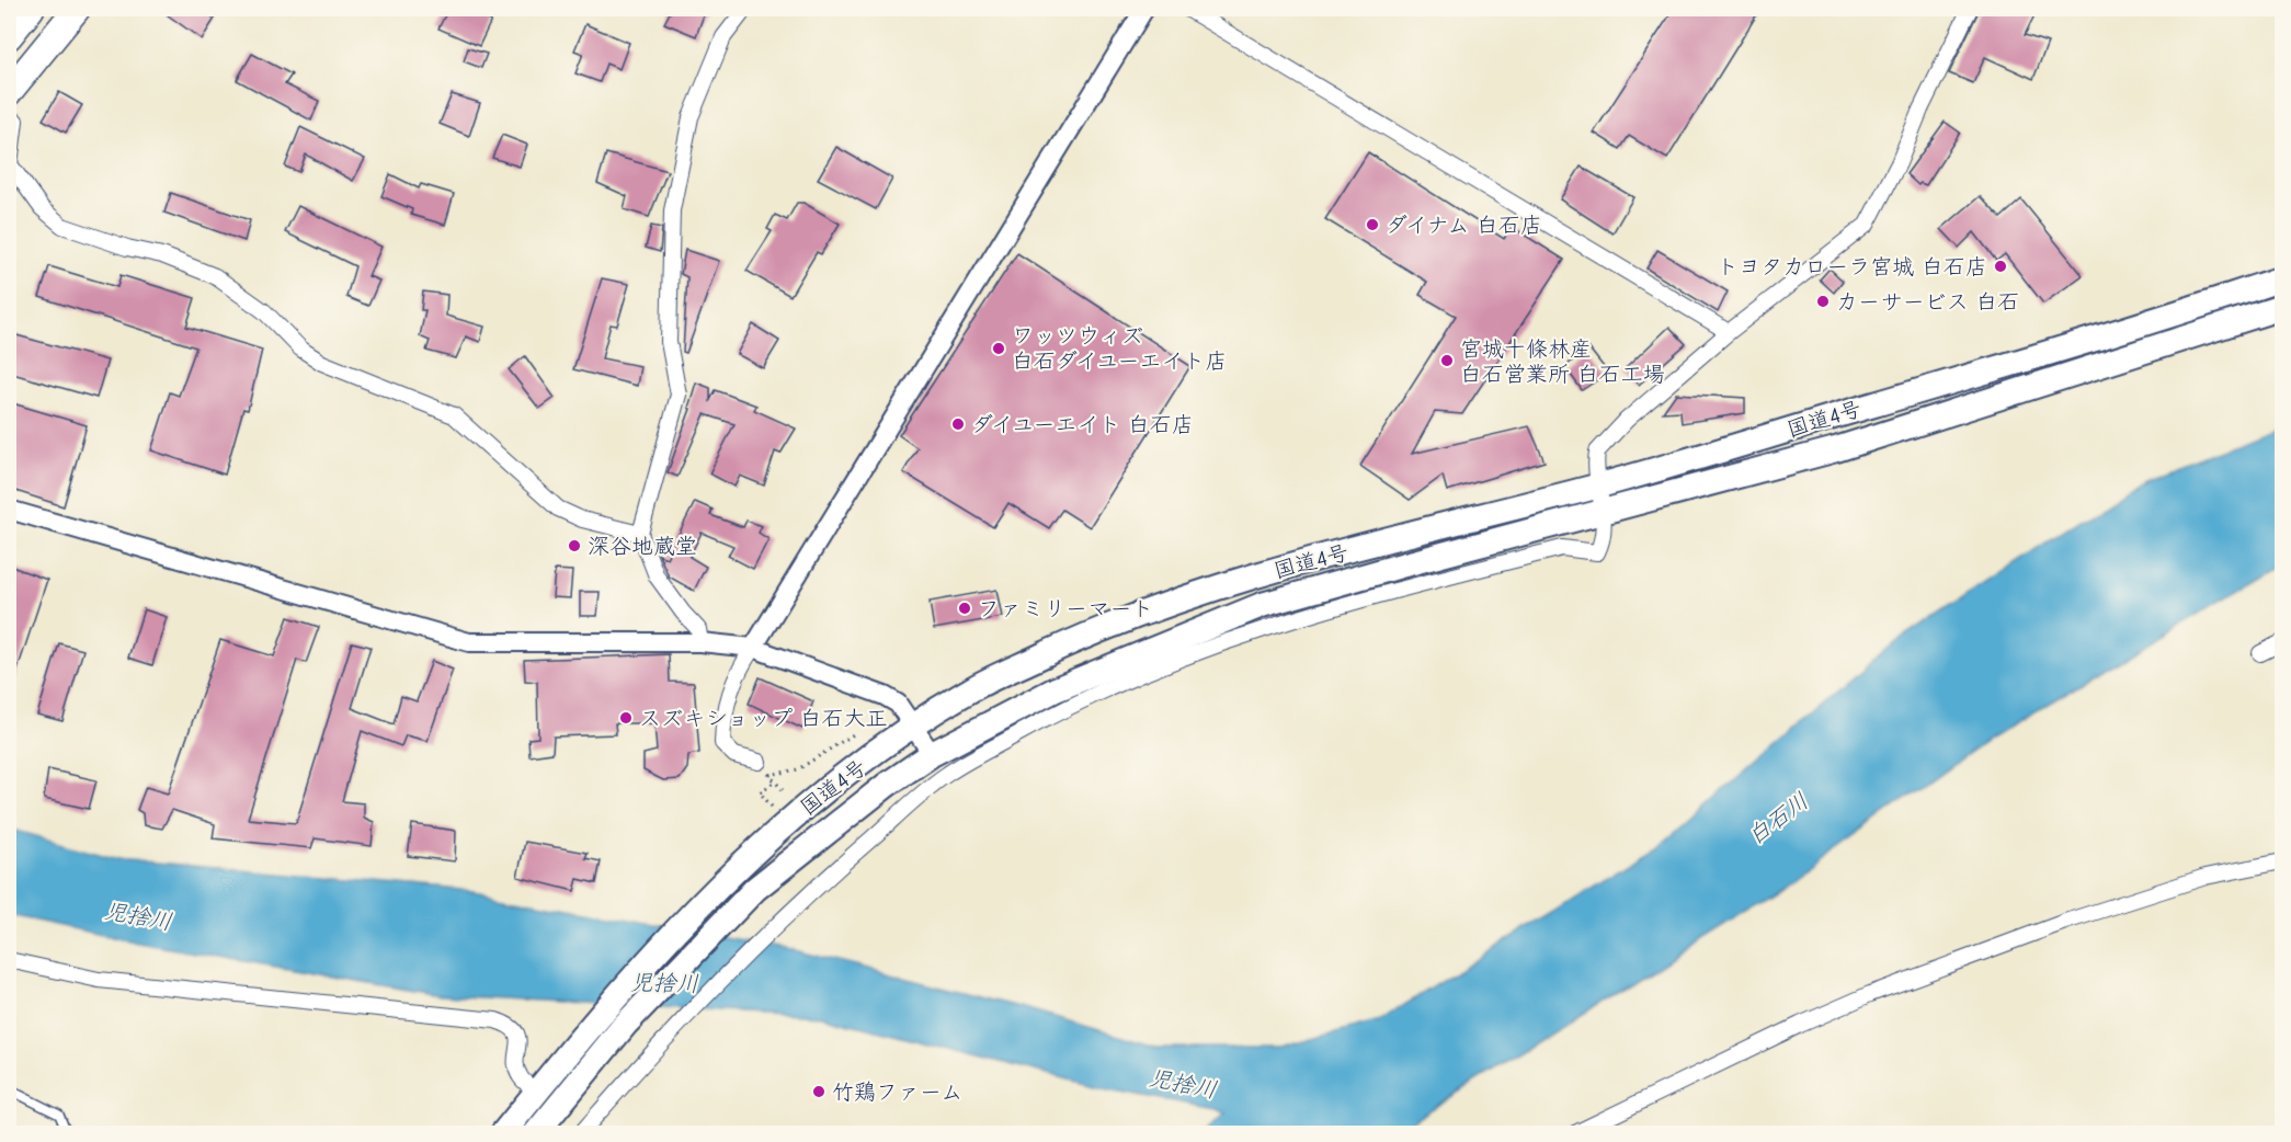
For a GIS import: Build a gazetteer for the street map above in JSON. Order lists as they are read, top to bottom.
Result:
{
  "streets": {
    "highway": ["国道4号"]
  },
  "water": ["白石川", "児捨川"],
  "places": [
    "ダイナム 白石店",
    "トヨタカローラ宮城 白石店",
    "カーサービス 白石",
    "ワッツウィズ 白石ダイユーエイト店",
    "宮城十條林産 白石営業所 白石工場",
    "ダイユーエイト 白石店",
    "深谷地蔵堂",
    "ファミリーマート",
    "スズキショップ 白石大正",
    "竹鶏ファーム"
  ]
}
